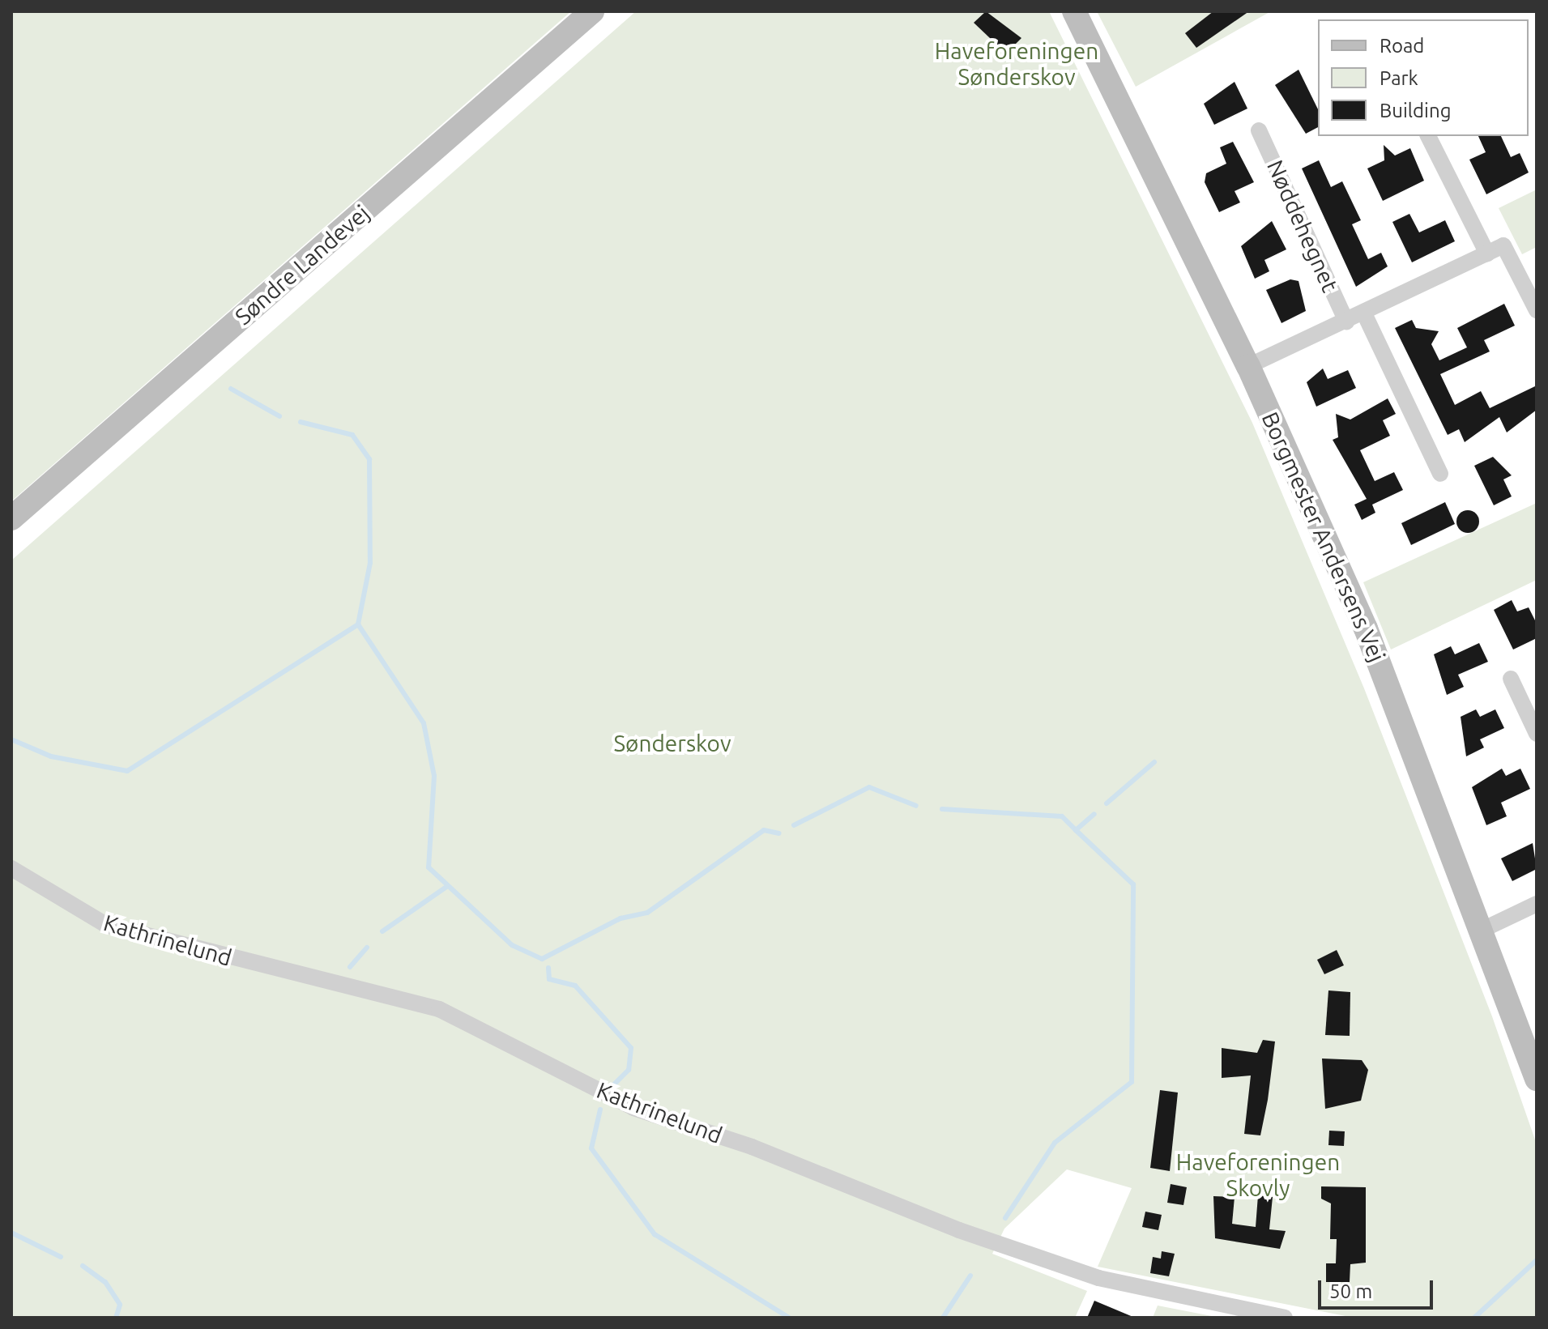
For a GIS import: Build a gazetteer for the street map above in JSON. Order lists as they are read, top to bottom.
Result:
{
  "streets": {
    "street": [
      "Nøddehegnet",
      "Søndre Landevej",
      "Borgmester Andersens Vej",
      "Kathrinelund"
    ]
  },
  "parks": ["Haveforeningen Sønderskov", "Sønderskov", "Haveforeningen Skovly"],
  "legend": ["Road", "Park", "Building"],
  "scale_bar": "50 m"
}
